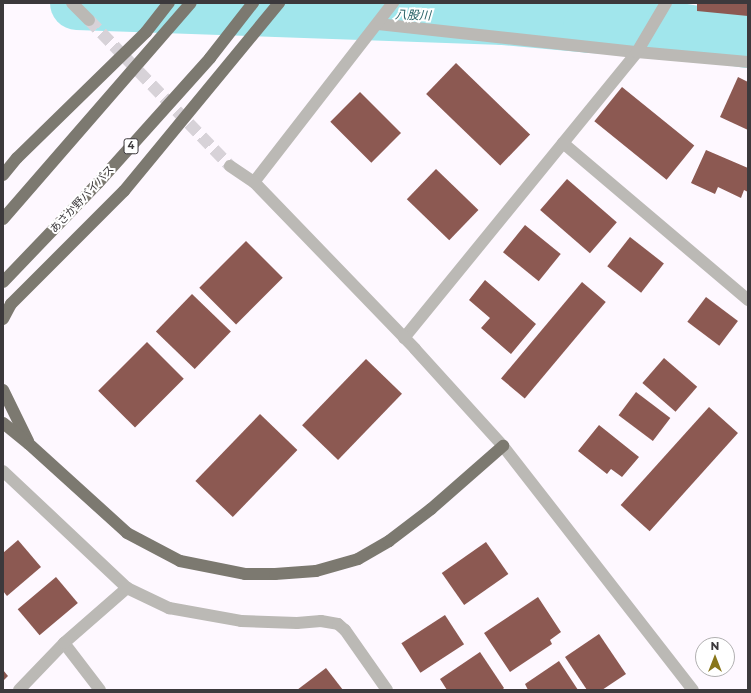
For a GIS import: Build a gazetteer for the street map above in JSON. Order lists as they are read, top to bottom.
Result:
{
  "streets": {
    "highway": ["4", "あさか野バイパス"]
  },
  "water": ["八股川"],
  "north": "top"
}
